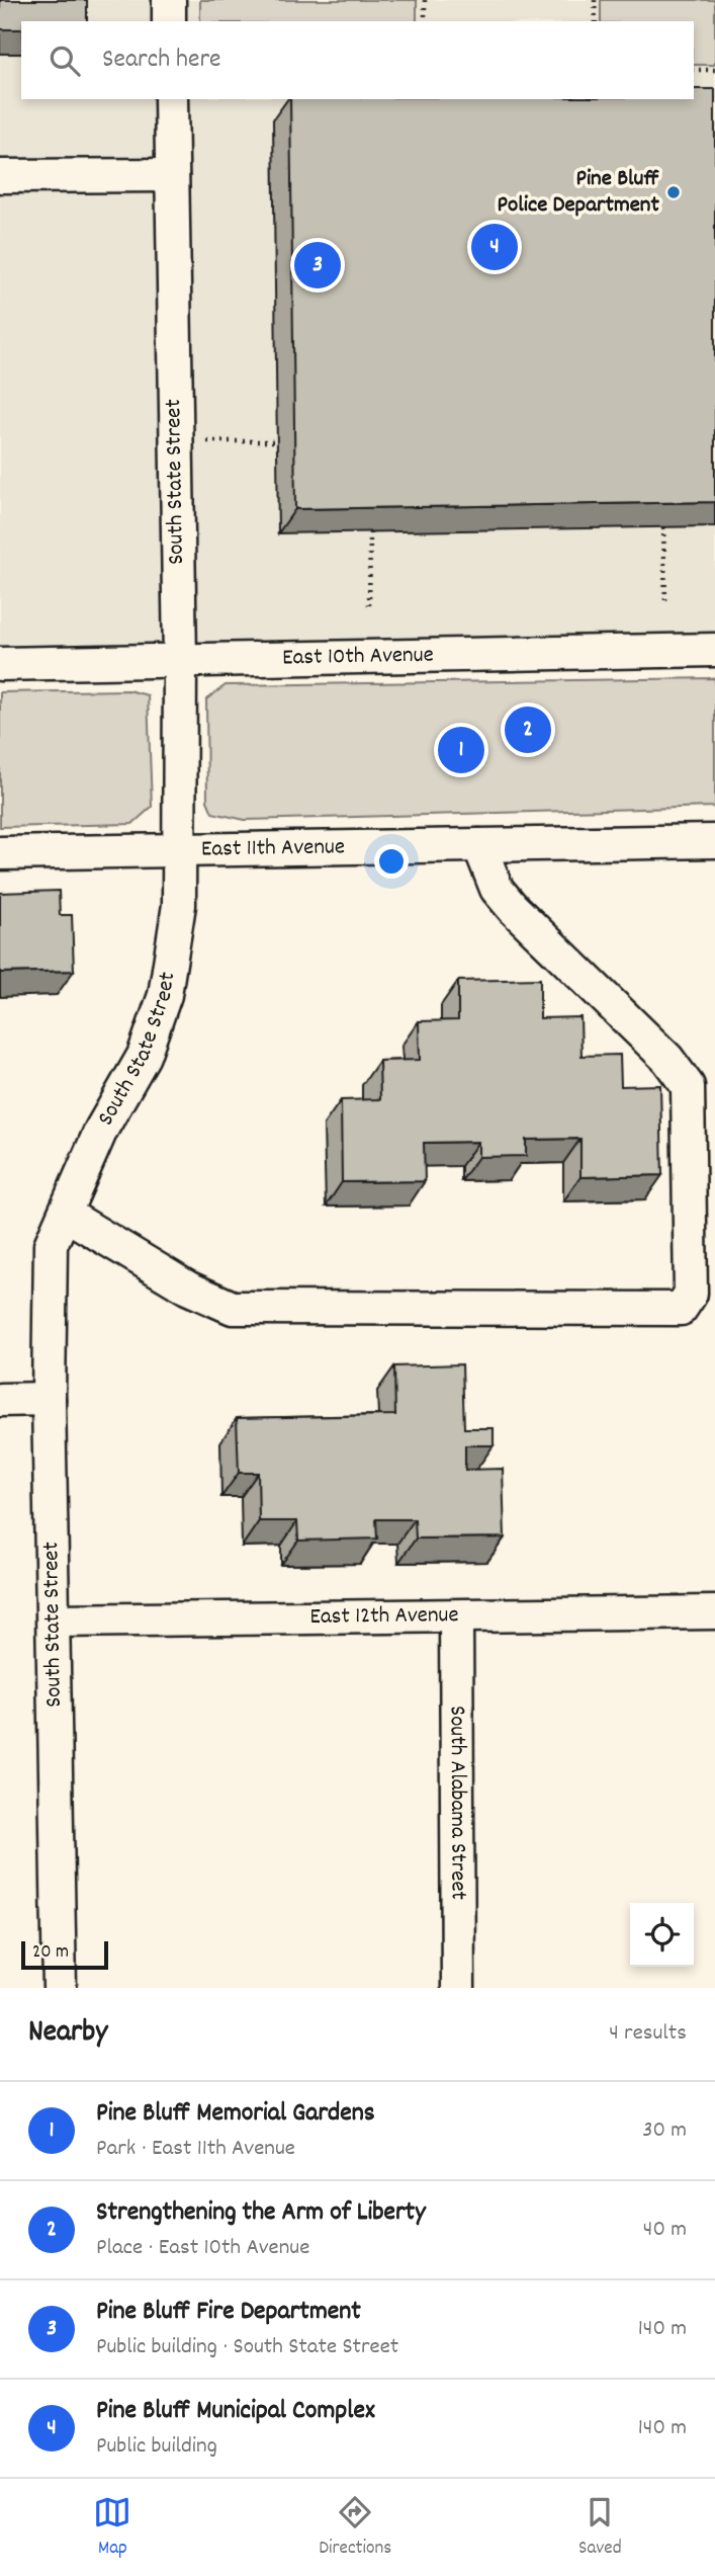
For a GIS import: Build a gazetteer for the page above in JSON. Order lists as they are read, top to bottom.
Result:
{
  "streets": {
    "street": [
      "South State Street",
      "East 10th Avenue",
      "East 11th Avenue",
      "East 12th Avenue",
      "South Alabama Street"
    ]
  },
  "crossings": [
    ["South State Street", "East 10th Avenue"],
    ["South State Street", "East 11th Avenue"],
    ["South State Street", "East 12th Avenue"],
    ["East 12th Avenue", "South Alabama Street"]
  ],
  "places": ["Pine Bluff Police Department"],
  "scale_bar": "20 m",
  "page": {
    "search": "Search here",
    "pins": [
      "4",
      "3",
      "2",
      "1"
    ],
    "scale": "20 m",
    "heading": ["Nearby", "4 results"],
    "list": [
      {
        "mark": "1",
        "name": "Pine Bluff Memorial Gardens",
        "note": "Park · East 11th Avenue",
        "value": "30 m"
      },
      {
        "mark": "2",
        "name": "Strengthening the Arm of Liberty",
        "note": "Place · East 10th Avenue",
        "value": "40 m"
      },
      {
        "mark": "3",
        "name": "Pine Bluff Fire Department",
        "note": "Public building · South State Street",
        "value": "140 m"
      },
      {
        "mark": "4",
        "name": "Pine Bluff Municipal Complex",
        "note": "Public building",
        "value": "140 m"
      }
    ],
    "nav": ["Map", "Directions", "Saved"]
  }
}
